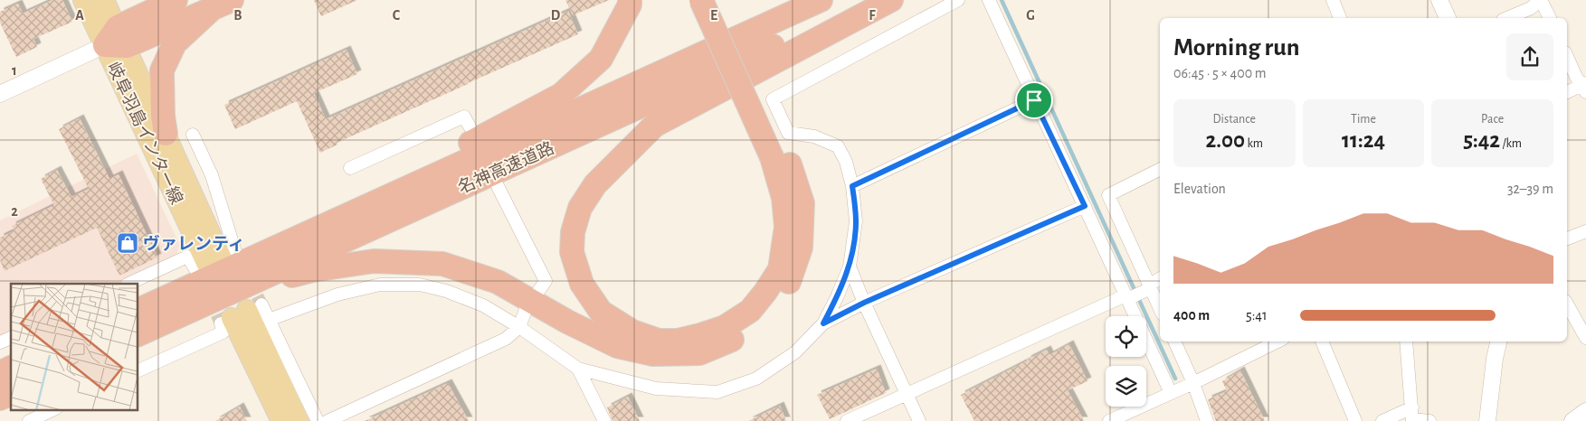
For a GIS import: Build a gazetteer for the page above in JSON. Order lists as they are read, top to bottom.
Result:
{
  "streets": {
    "highway": ["名神高速道路"],
    "main road": ["岐阜羽島インター線"]
  },
  "crossings": [
    ["岐阜羽島インター線", "名神高速道路"]
  ],
  "places": {
    "shop": ["ヴァレンティ"]
  },
  "page": {
    "heading": ["Morning run", "06:45 · 5 × 400 m"],
    "stats": [
      ["Distance", "2.00 km"],
      ["Time", "11:24"],
      ["Pace", "5:42 /km"]
    ],
    "chart": ["Elevation", "32–39 m"],
    "list": [
      {
        "name": "400 m",
        "note": "5:41"
      }
    ]
  },
  "grid": {
    "columns": [
      "A",
      "B",
      "C",
      "D",
      "E",
      "F",
      "G"
    ],
    "rows": ["1", "2"]
  }
}
